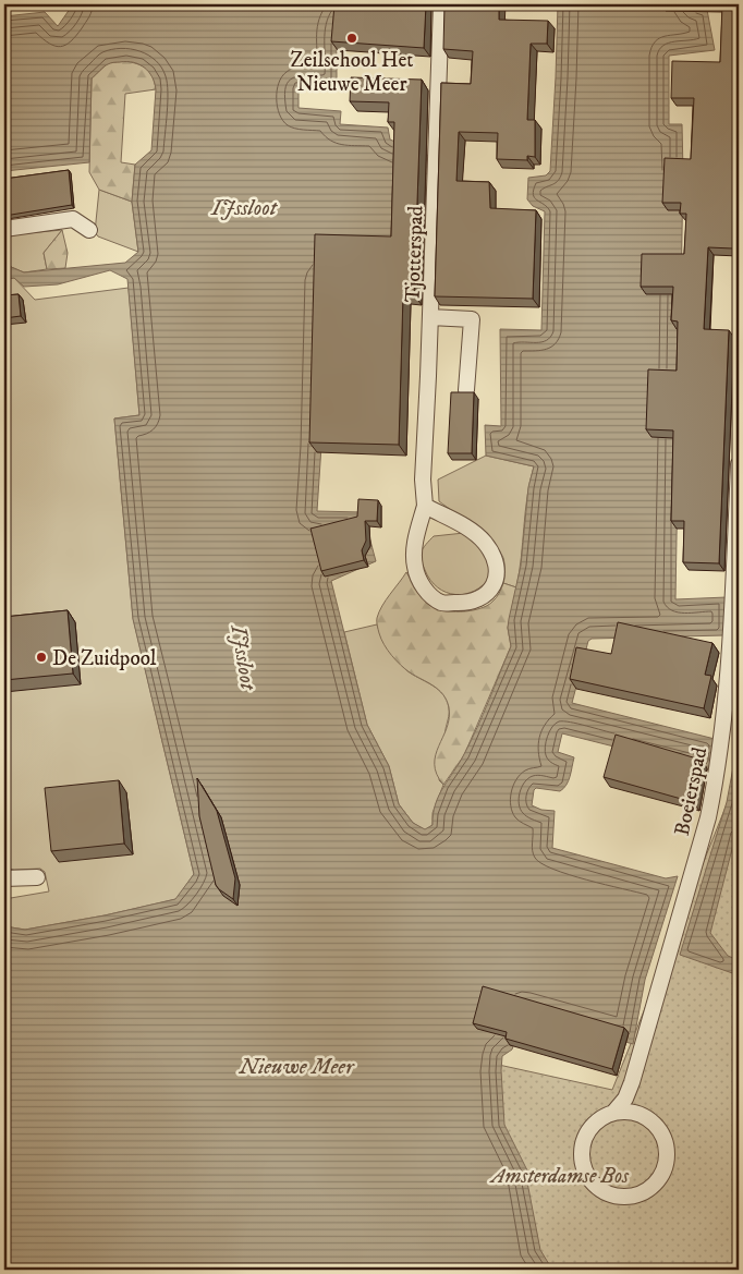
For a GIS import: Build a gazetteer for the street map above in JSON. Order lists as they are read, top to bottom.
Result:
{
  "streets": {
    "lane": ["Tjotterspad", "Boeierspad"]
  },
  "water": ["IJssloot", "Nieuwe Meer"],
  "parks": ["Amsterdamse Bos"],
  "places": ["Zeilschool Het Nieuwe Meer", "De Zuidpool"]
}
